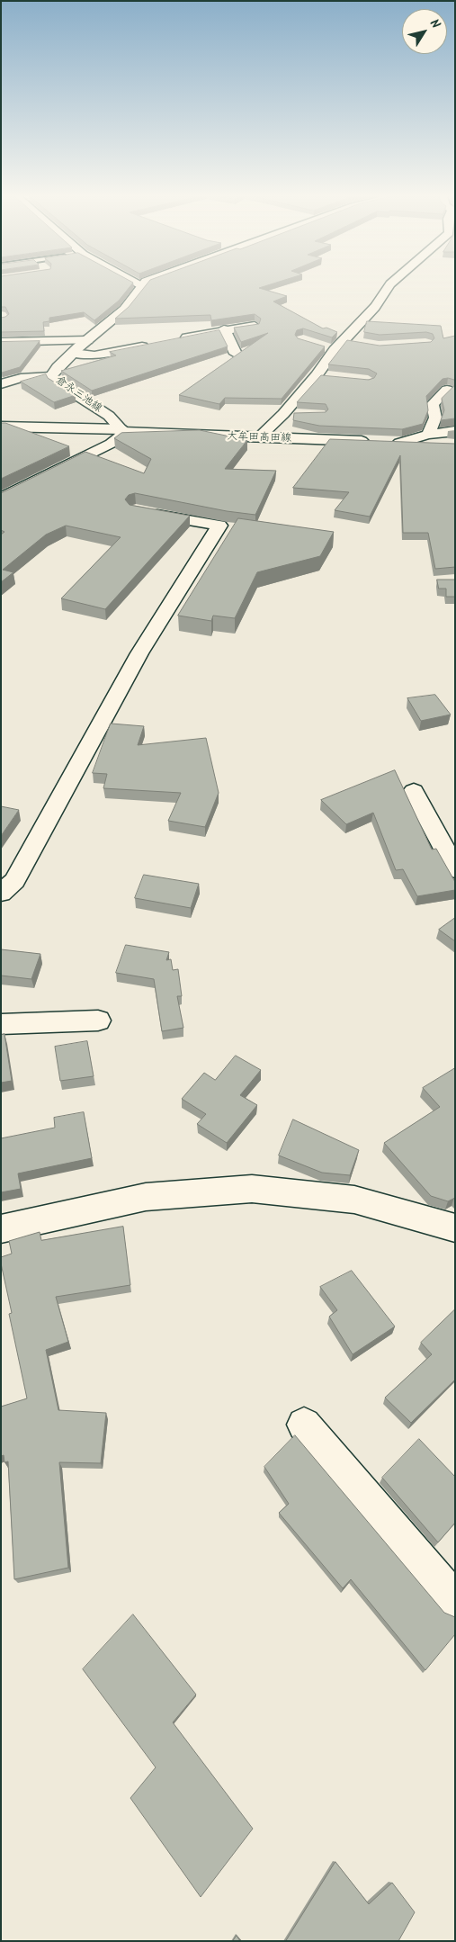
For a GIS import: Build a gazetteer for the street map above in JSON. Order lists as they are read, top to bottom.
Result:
{
  "streets": {
    "street": ["倉永三池線", "大牟田高田線"]
  },
  "crossings": [
    ["倉永三池線", "大牟田高田線"]
  ],
  "north": "top right"
}
